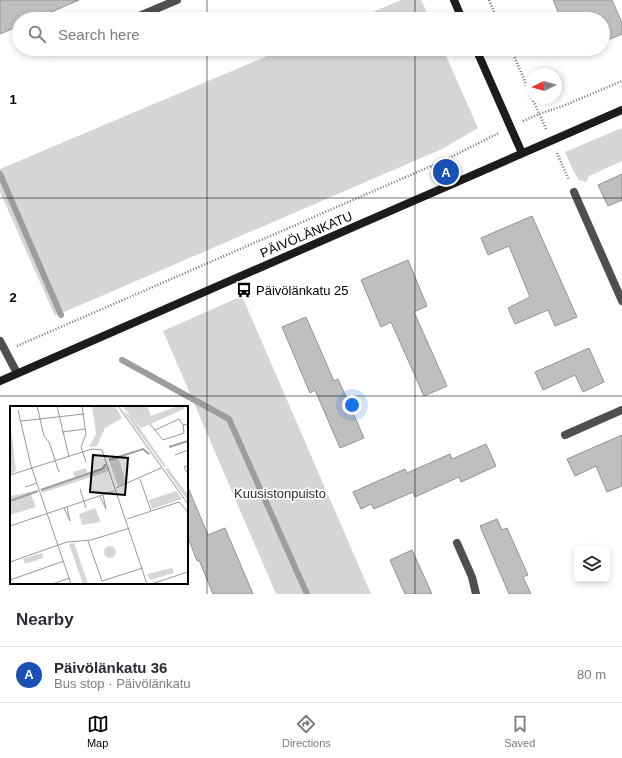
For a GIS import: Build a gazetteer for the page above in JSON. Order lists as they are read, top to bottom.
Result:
{
  "streets": {
    "street": ["PÄIVÖLÄNKATU"]
  },
  "parks": ["Kuusistonpuisto"],
  "places": {
    "bus stop": ["Päivölänkatu 25"]
  },
  "north": "left",
  "page": {
    "search": "Search here",
    "pins": "A",
    "heading": "Nearby",
    "list": [
      {
        "mark": "A",
        "name": "Päivölänkatu 36",
        "note": "Bus stop · Päivölänkatu",
        "value": "80 m"
      }
    ],
    "nav": ["Map", "Directions", "Saved"]
  },
  "grid": {
    "rows": ["1", "2"]
  }
}
